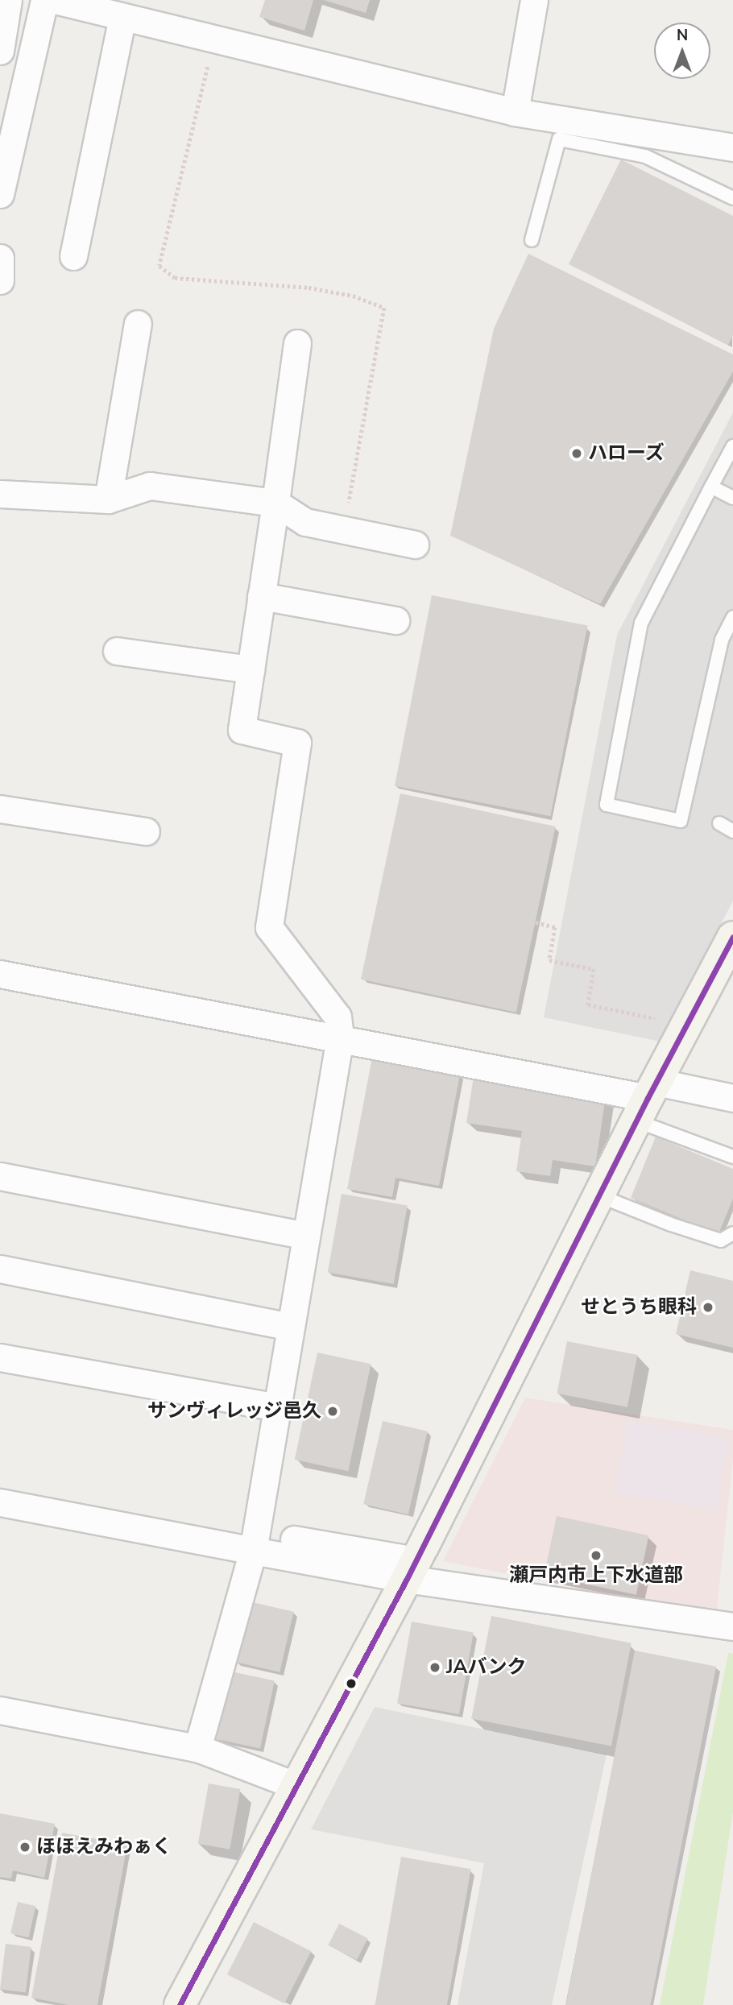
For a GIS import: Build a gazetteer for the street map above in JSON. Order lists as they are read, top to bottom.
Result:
{
  "places": [
    "ハローズ",
    "せとうち眼科",
    "サンヴィレッジ邑久",
    "瀬戸内市上下水道部",
    "JAバンク",
    "ほほえみわぁく"
  ],
  "north": "top"
}
